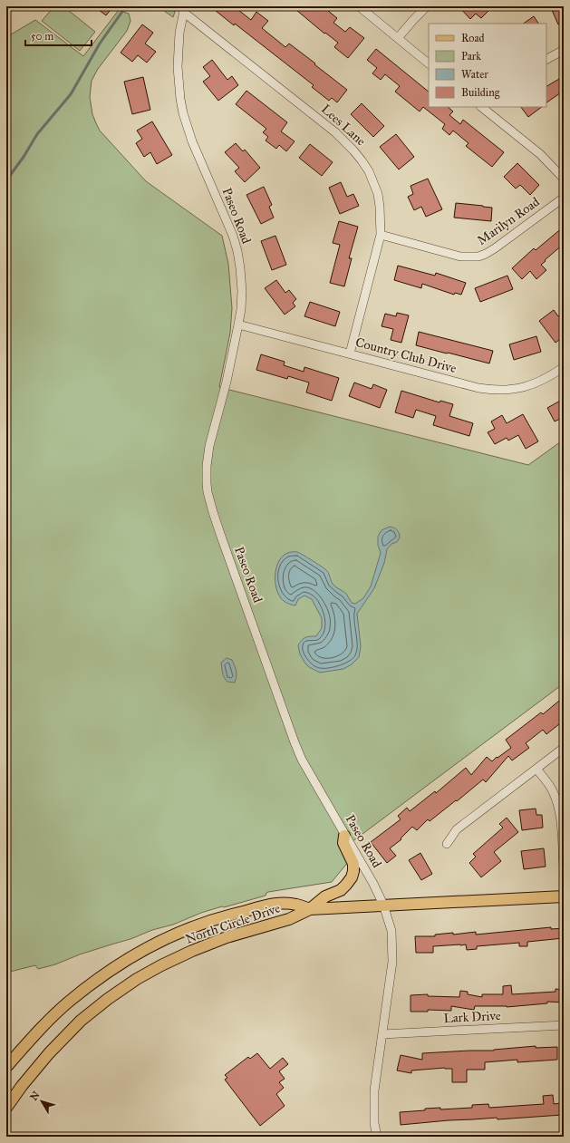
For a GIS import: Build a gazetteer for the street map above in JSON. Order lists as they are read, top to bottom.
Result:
{
  "streets": {
    "main road": ["North Circle Drive"],
    "street": [
      "Lees Lane",
      "Paseo Road",
      "Marilyn Road",
      "Country Club Drive",
      "Lark Drive"
    ]
  },
  "crossings": [
    ["Lees Lane", "Paseo Road"],
    ["Lees Lane", "Marilyn Road"],
    ["Lees Lane", "Country Club Drive"],
    ["Paseo Road", "Country Club Drive"],
    ["Paseo Road", "North Circle Drive"],
    ["Paseo Road", "Lark Drive"]
  ],
  "legend": [
    "Road",
    "Park",
    "Water",
    "Building"
  ],
  "scale_bar": "50 m",
  "north": "top left"
}
